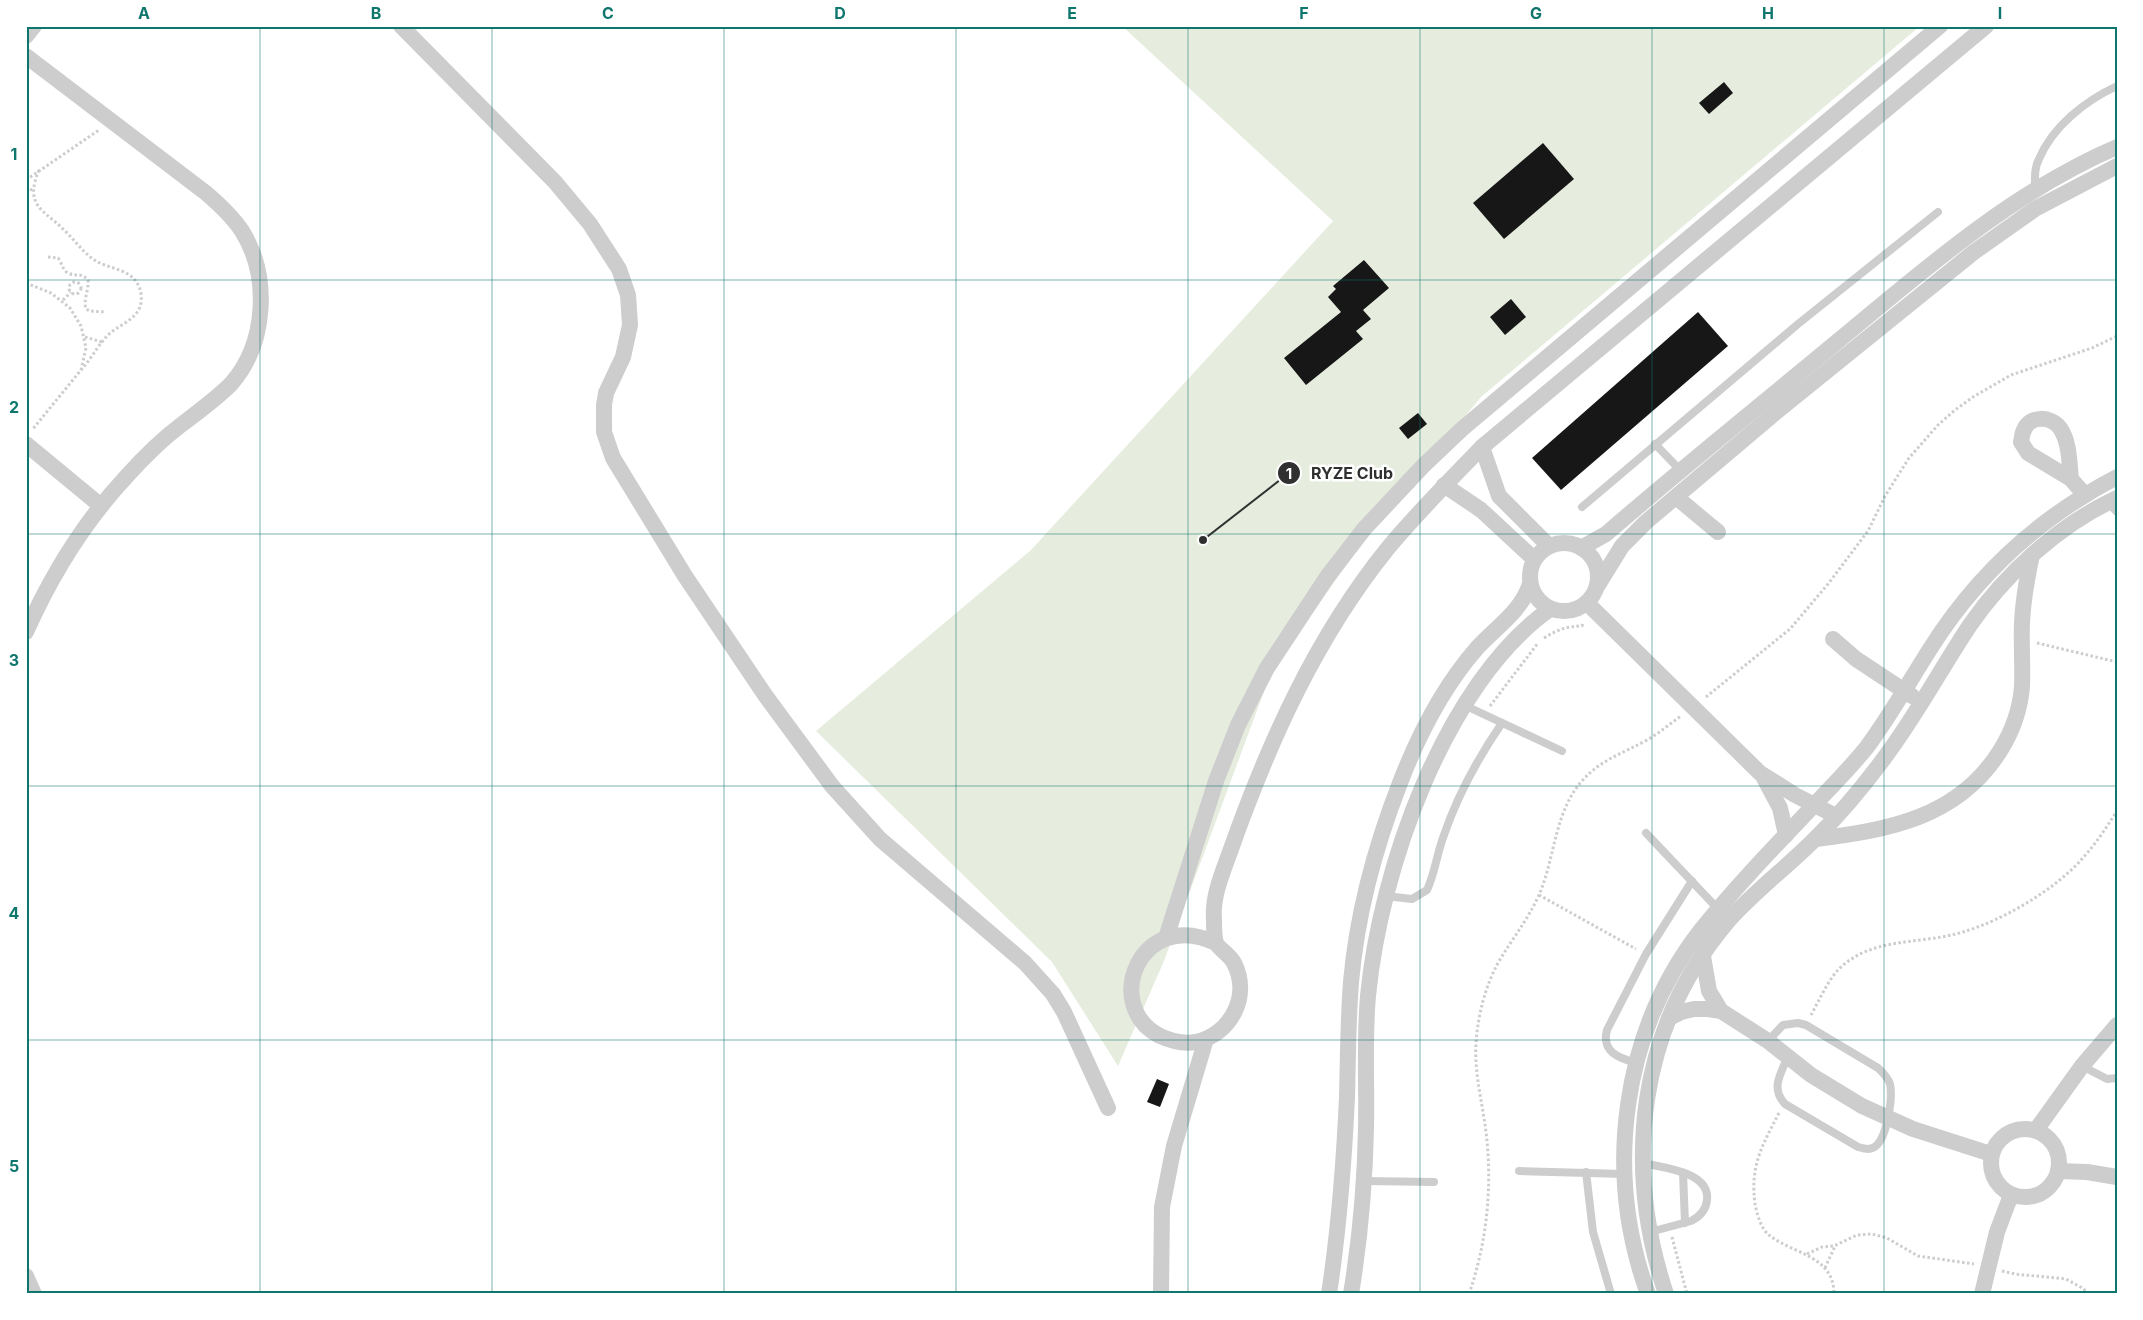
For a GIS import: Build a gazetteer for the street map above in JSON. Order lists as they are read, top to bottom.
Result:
{
  "places": ["RYZE Club"],
  "grid": {
    "columns": [
      "A",
      "B",
      "C",
      "D",
      "E",
      "F",
      "G",
      "H",
      "I"
    ],
    "rows": [
      "1",
      "2",
      "3",
      "4",
      "5"
    ]
  }
}
